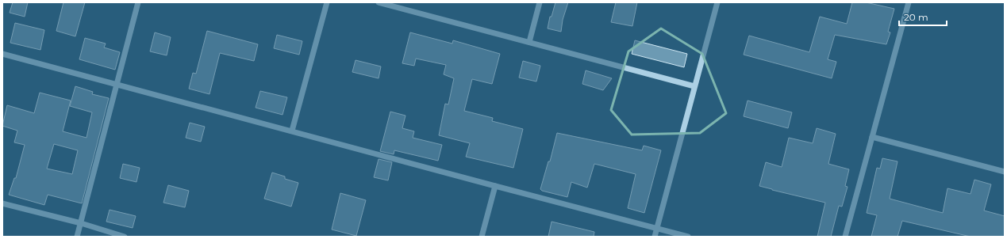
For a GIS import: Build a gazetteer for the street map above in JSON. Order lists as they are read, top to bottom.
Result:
{
  "scale_bar": "20 m"
}
